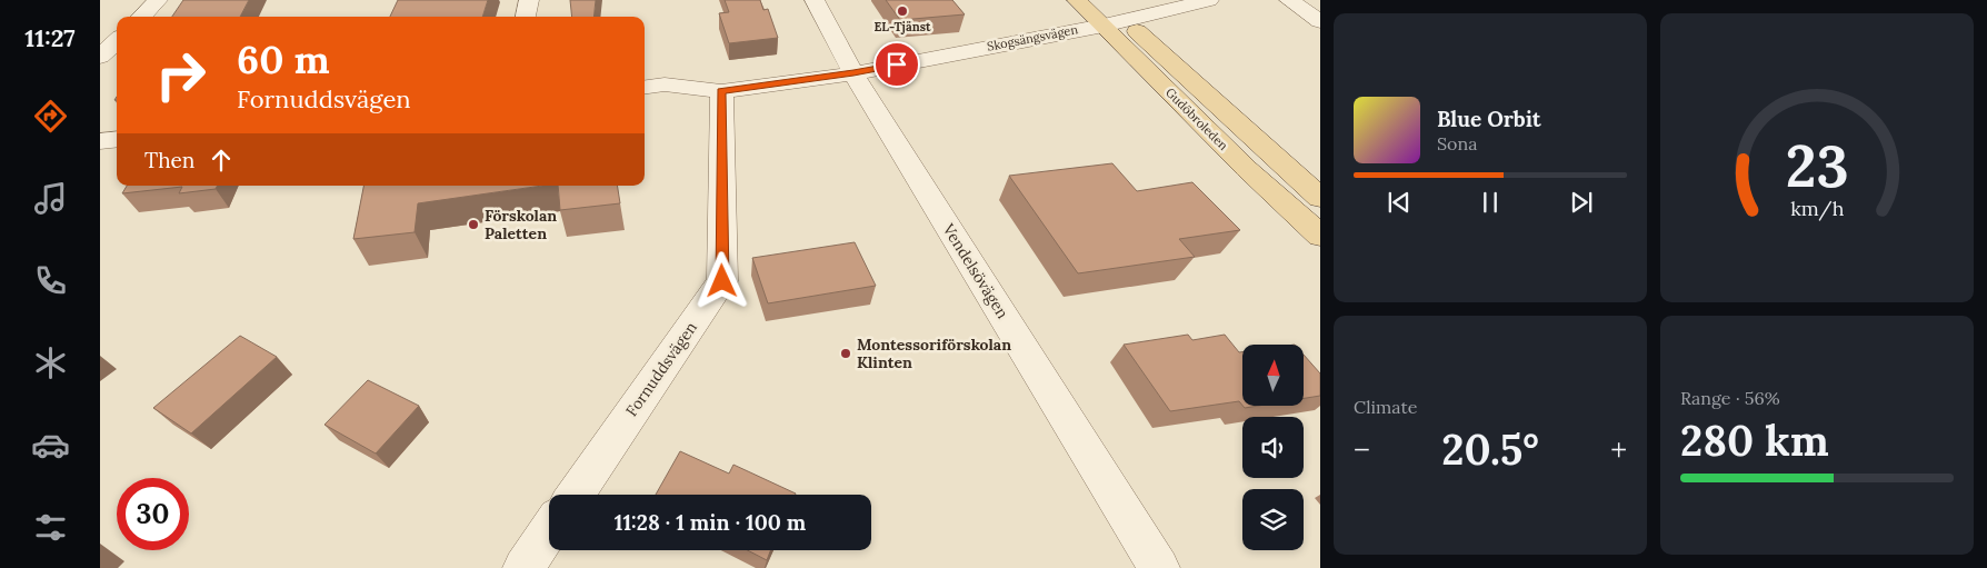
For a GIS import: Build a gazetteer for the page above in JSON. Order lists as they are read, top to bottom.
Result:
{
  "streets": {
    "main road": ["Gudöbroleden"],
    "street": ["Skogsängsvägen", "Vendelsövägen", "Fornuddsvägen"]
  },
  "crossings": [
    ["Skogsängsvägen", "Gudöbroleden"],
    ["Skogsängsvägen", "Vendelsövägen"]
  ],
  "places": ["EL-Tjänst", "Förskolan Paletten", "Montessoriförskolan Klinten"],
  "north": "top",
  "page": {
    "tabs": "11:27",
    "turn": ["60 m", "Fornuddsvägen"],
    "song": ["Blue Orbit", "Sona"],
    "then": "Then",
    "tile": [
      "Climate",
      ["Range · 56%", "280 km"]
    ],
    "heat": ["−", "20.5°", "+"],
    "limit": "30",
    "trip": "11:28 · 1 min · 100 m",
    "gauge": ["23", "km/h"]
  }
}
